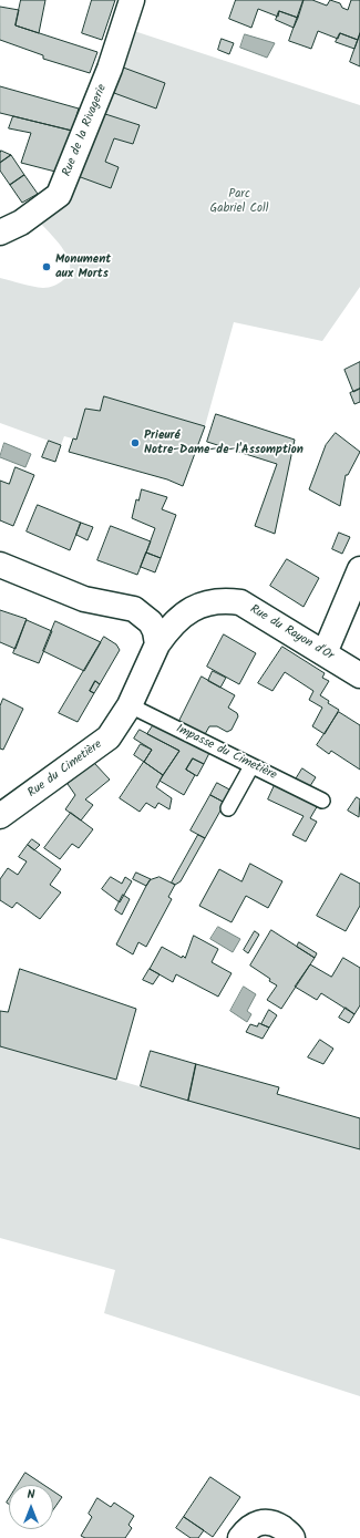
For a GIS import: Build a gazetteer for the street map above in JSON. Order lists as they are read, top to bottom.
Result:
{
  "streets": {
    "street": ["Rue de la Rivagerie", "Rue du Rayon d'Or", "Rue du Cimetière"],
    "lane": ["Impasse du Cimetière"]
  },
  "crossings": [
    ["Rue du Rayon d'Or", "Rue du Cimetière"],
    ["Impasse du Cimetière", "Rue du Cimetière"]
  ],
  "parks": ["Parc Gabriel Coll"],
  "places": ["Monument aux Morts", "Prieuré Notre-Dame-de-l'Assomption"],
  "north": "top"
}
